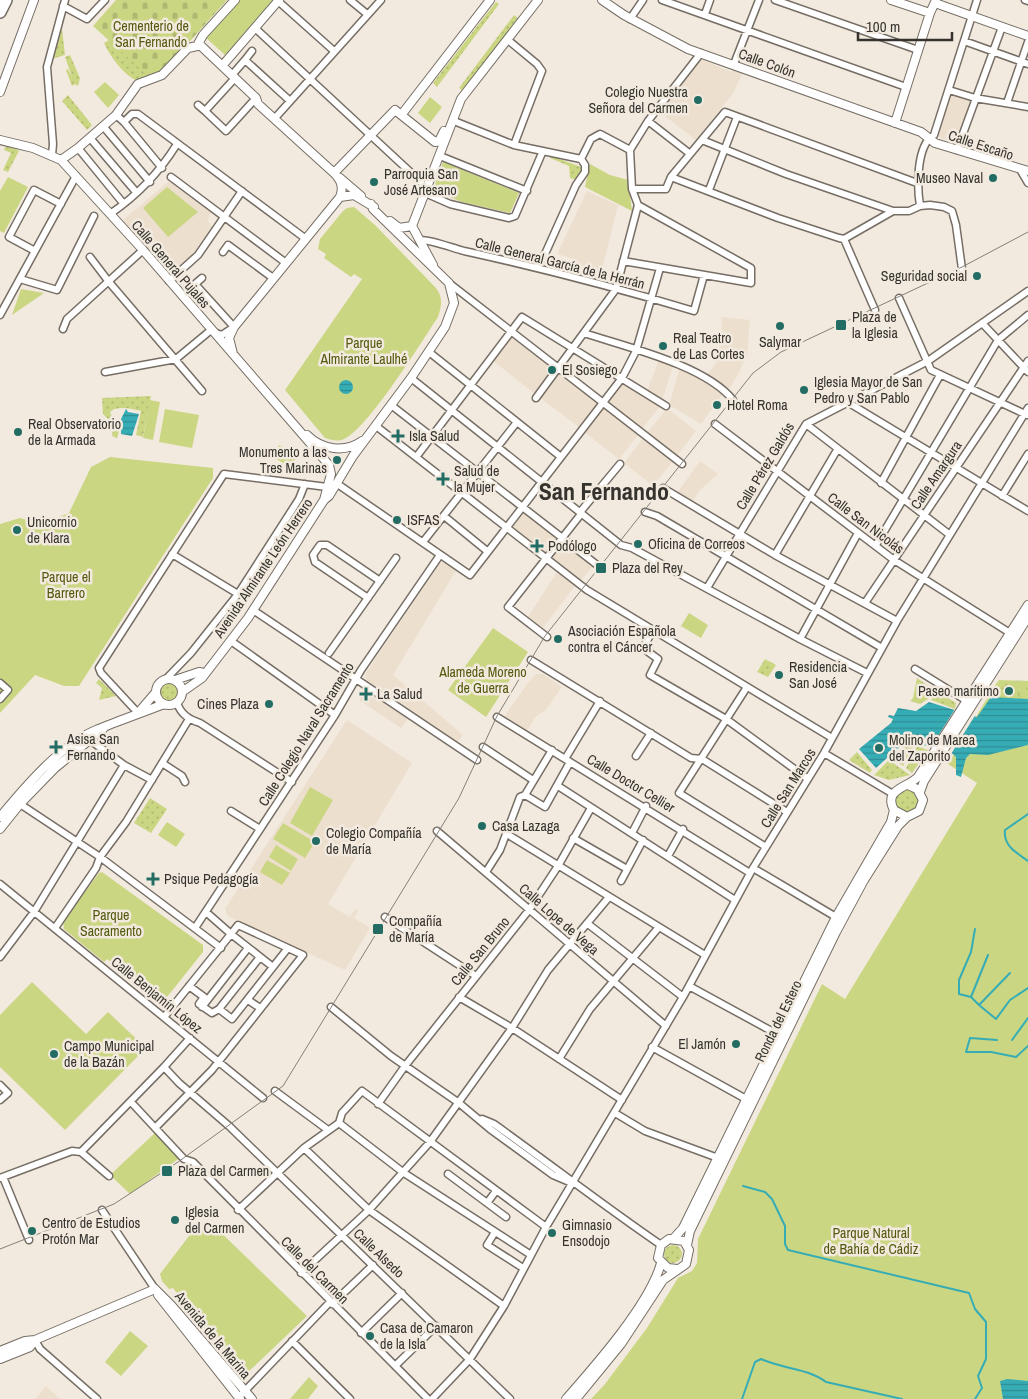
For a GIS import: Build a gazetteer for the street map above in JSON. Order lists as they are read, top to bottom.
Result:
{
  "streets": {
    "street": [
      "Calle Colón",
      "Calle Escaño",
      "Calle General García de la Herrán",
      "Calle General Pujales",
      "Calle Pérez Galdós",
      "Calle Amargura",
      "Calle San Nicolás",
      "Avenida Almirante León Herrero",
      "Calle Colegio Naval Sacramento",
      "Calle Doctor Cellier",
      "Calle San Marcos",
      "Calle Lope de Vega",
      "Calle San Bruno",
      "Calle Benjamín López",
      "Ronda del Estero",
      "Calle Alsedo",
      "Calle del Carmen",
      "Avenida de la Marina"
    ]
  },
  "crossings": [
    ["Calle Colón", "Calle Escaño"],
    ["Calle General Pujales", "Avenida Almirante León Herrero"],
    ["Calle Pérez Galdós", "Calle San Nicolás"],
    ["Calle Amargura", "Calle San Nicolás"],
    ["Calle San Nicolás", "Calle San Marcos"],
    ["Calle Doctor Cellier", "Calle San Marcos"],
    ["Calle Doctor Cellier", "Ronda del Estero"],
    ["Calle San Marcos", "Calle Lope de Vega"],
    ["Calle San Marcos", "Calle Alsedo"],
    ["Calle Lope de Vega", "Calle San Bruno"]
  ],
  "districts": ["San Fernando"],
  "parks": [
    "Cementerio de San Fernando",
    "Parque Almirante Laulhé",
    "Parque el Barrero",
    "Alameda Moreno de Guerra",
    "Parque Sacramento",
    "Parque Natural de Bahía de Cádiz"
  ],
  "places": {
    "other": [
      "Colegio Nuestra Señora del Carmen",
      "Museo Naval",
      "Parroquia San José Artesano",
      "Seguridad social",
      "Salymar",
      "Real Teatro de Las Cortes",
      "El Sosiego",
      "Iglesia Mayor de San Pedro y San Pablo",
      "Hotel Roma",
      "Real Observatorio de la Armada",
      "Monumento a las Tres Marinas",
      "ISFAS",
      "Unicornio de Klara",
      "Oficina de Correos",
      "Asociación Española contra el Cáncer",
      "Residencia San José",
      "Paseo marítimo",
      "Cines Plaza",
      "Molino de Marea del Zaporito",
      "Casa Lazaga",
      "Colegio Compañía de María",
      "El Jamón",
      "Campo Municipal de la Bazán",
      "Iglesia del Carmen",
      "Centro de Estudios Protón Mar",
      "Gimnasio Ensodojo",
      "Casa de Camaron de la Isla"
    ],
    "transit": [
      "Plaza de la Iglesia",
      "Plaza del Rey",
      "Compañía de María",
      "Plaza del Carmen"
    ],
    "health": [
      "Isla Salud",
      "Salud de la Mujer",
      "Podólogo",
      "La Salud",
      "Asisa San Fernando",
      "Psique Pedagogía"
    ]
  },
  "scale_bar": "100 m"
}
